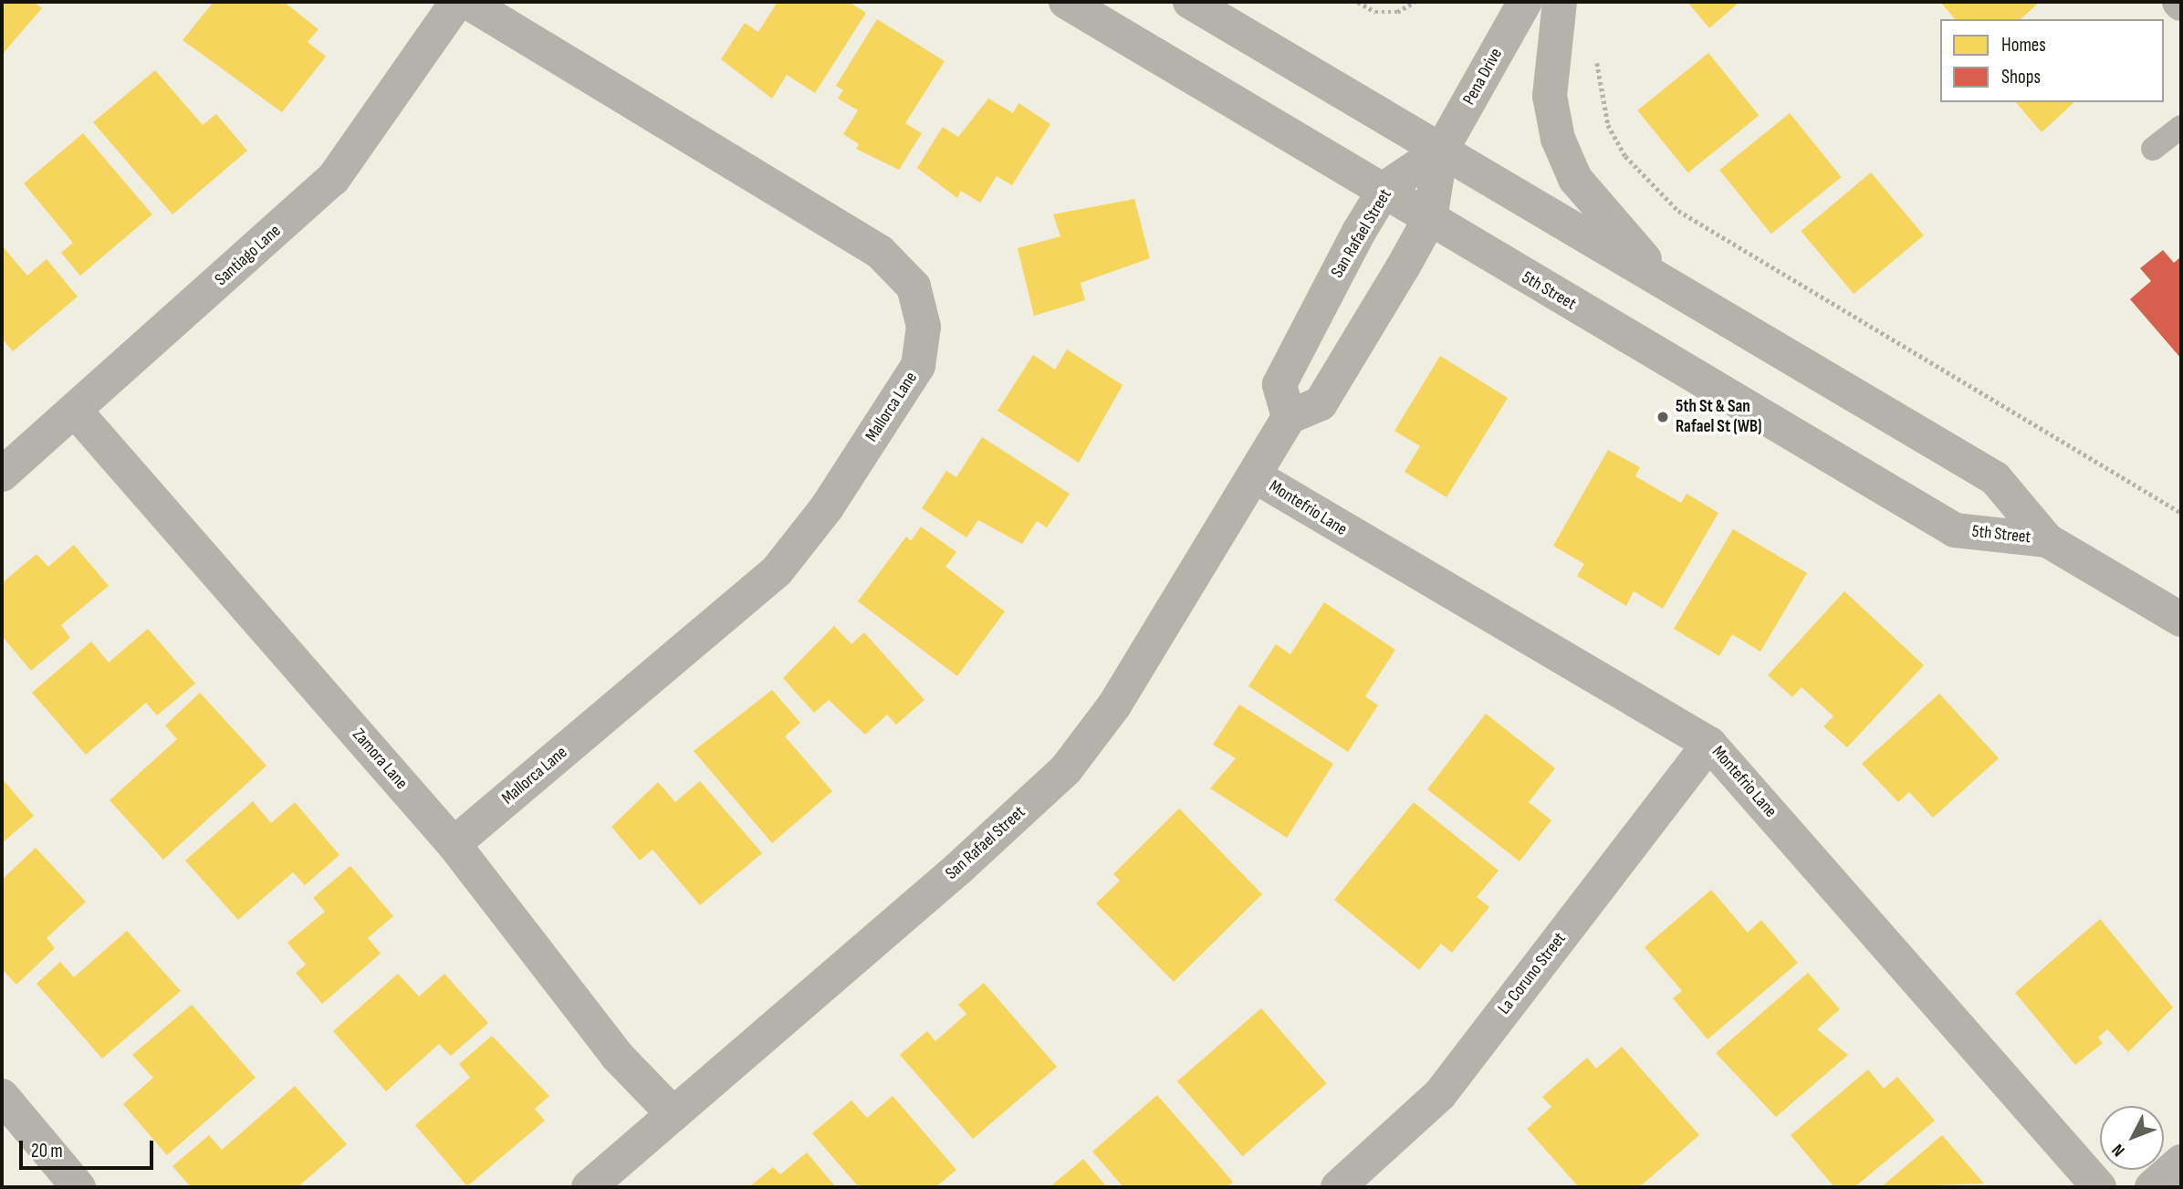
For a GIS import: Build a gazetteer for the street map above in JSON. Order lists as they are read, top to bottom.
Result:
{
  "streets": {
    "main road": ["Pena Drive", "San Rafael Street", "5th Street"],
    "street": [
      "Santiago Lane",
      "Mallorca Lane",
      "Montefrio Lane",
      "Zamora Lane",
      "La Coruno Street"
    ]
  },
  "crossings": [
    ["Pena Drive", "San Rafael Street"],
    ["Pena Drive", "5th Street"],
    ["San Rafael Street", "5th Street"],
    ["San Rafael Street", "Montefrio Lane"],
    ["San Rafael Street", "Zamora Lane"],
    ["Santiago Lane", "Zamora Lane"],
    ["Mallorca Lane", "Zamora Lane"],
    ["Montefrio Lane", "La Coruno Street"]
  ],
  "places": ["5th St & San Rafael St (WB)"],
  "legend": ["Homes", "Shops"],
  "scale_bar": "20 m",
  "north": "bottom left"
}
